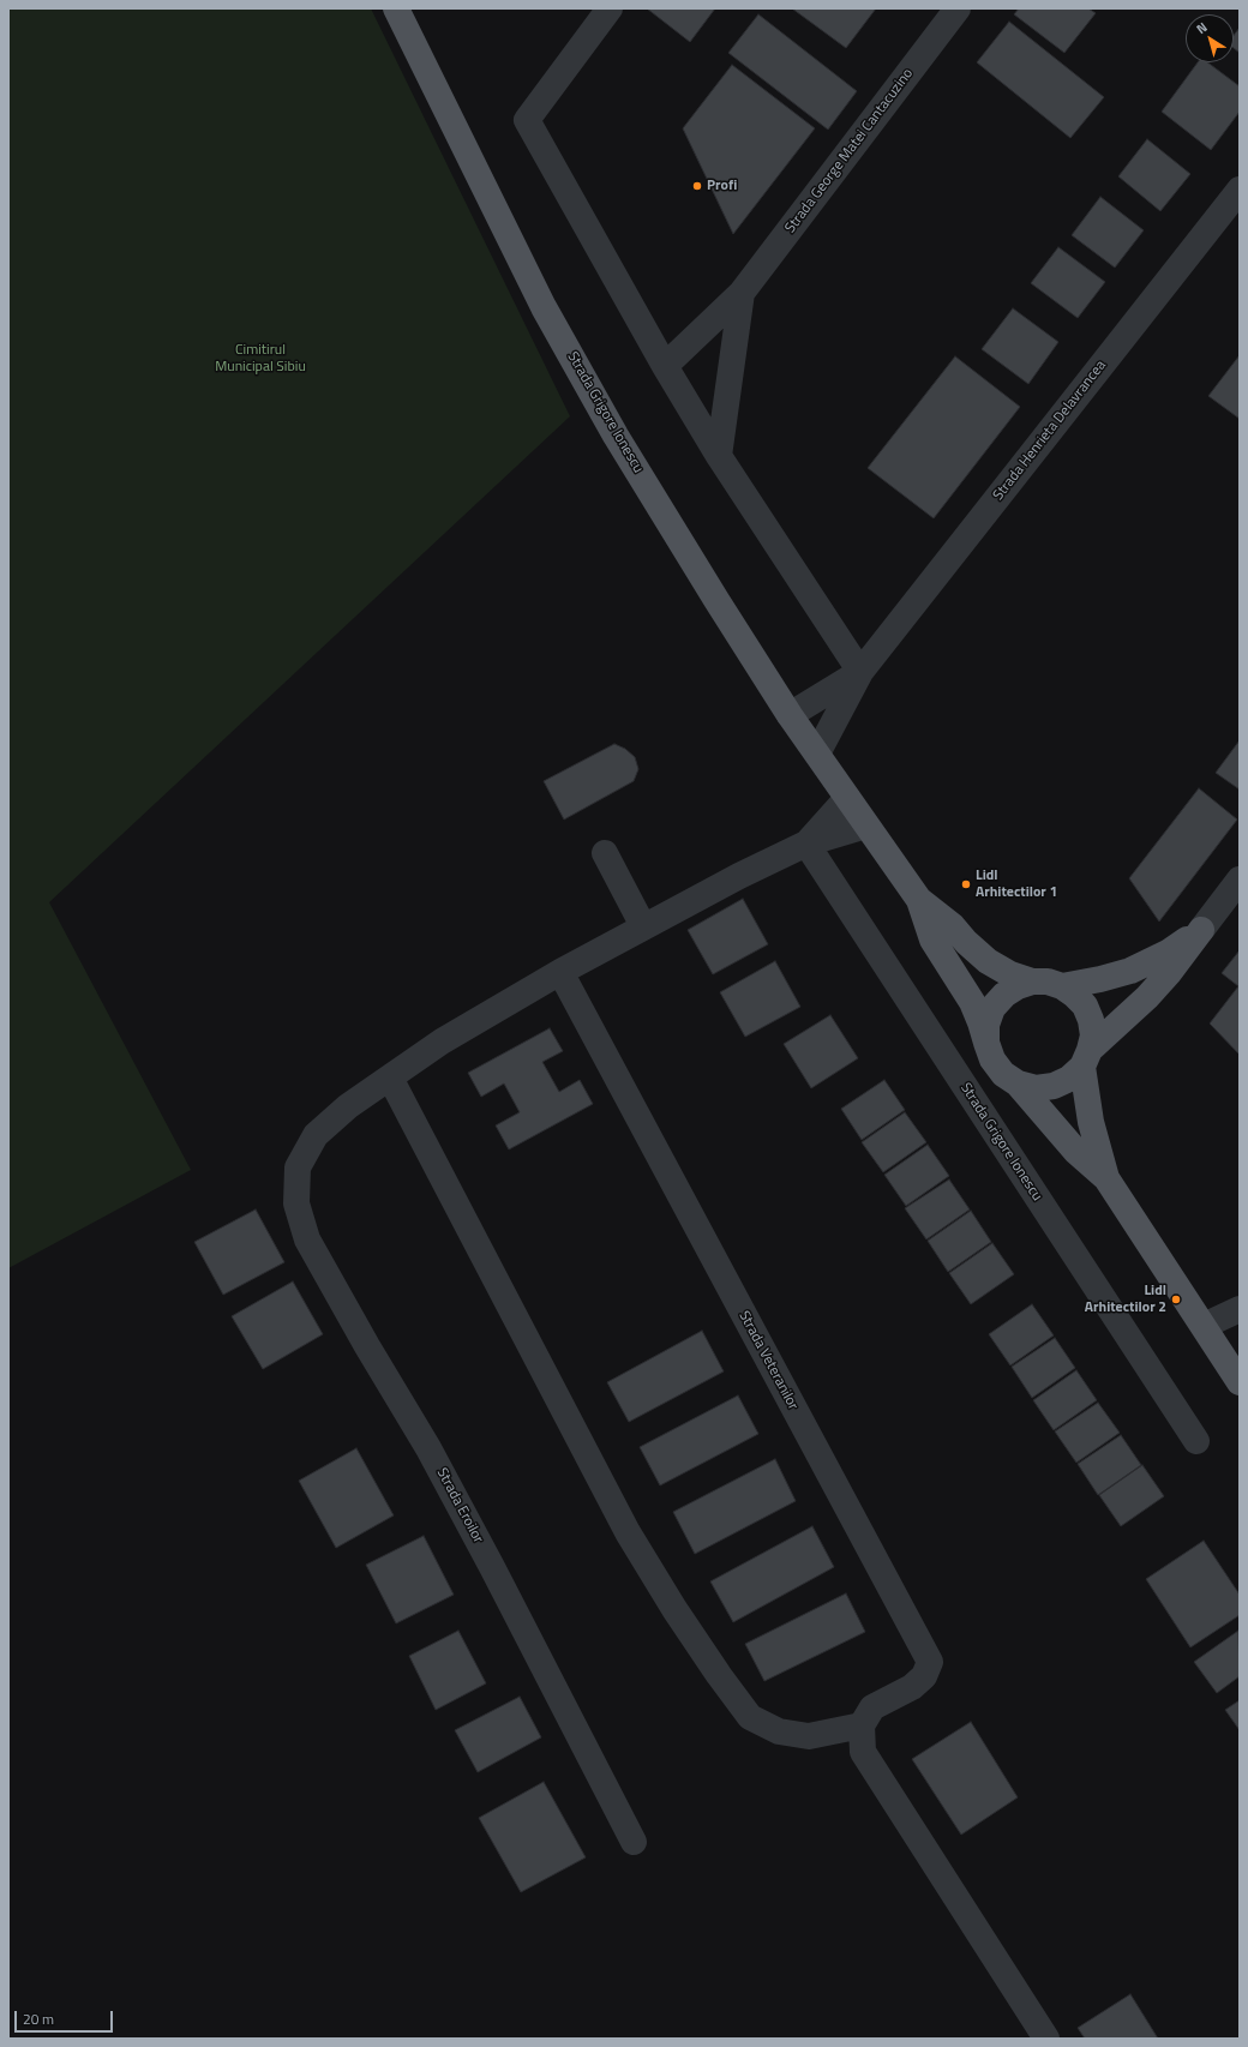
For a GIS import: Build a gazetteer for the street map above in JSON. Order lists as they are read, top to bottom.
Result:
{
  "streets": {
    "main road": ["Strada Grigore Ionescu"],
    "street": [
      "Strada George Matei Cantacuzino",
      "Strada Henrieta Delavrancea",
      "Strada Veteranilor",
      "Strada Eroilor"
    ]
  },
  "crossings": [
    ["Strada Grigore Ionescu", "Strada Henrieta Delavrancea"]
  ],
  "parks": ["Cimitirul Municipal Sibiu"],
  "places": ["Profi", "Lidl Arhitectilor 1", "Lidl Arhitectilor 2"],
  "scale_bar": "20 m",
  "north": "top left"
}
